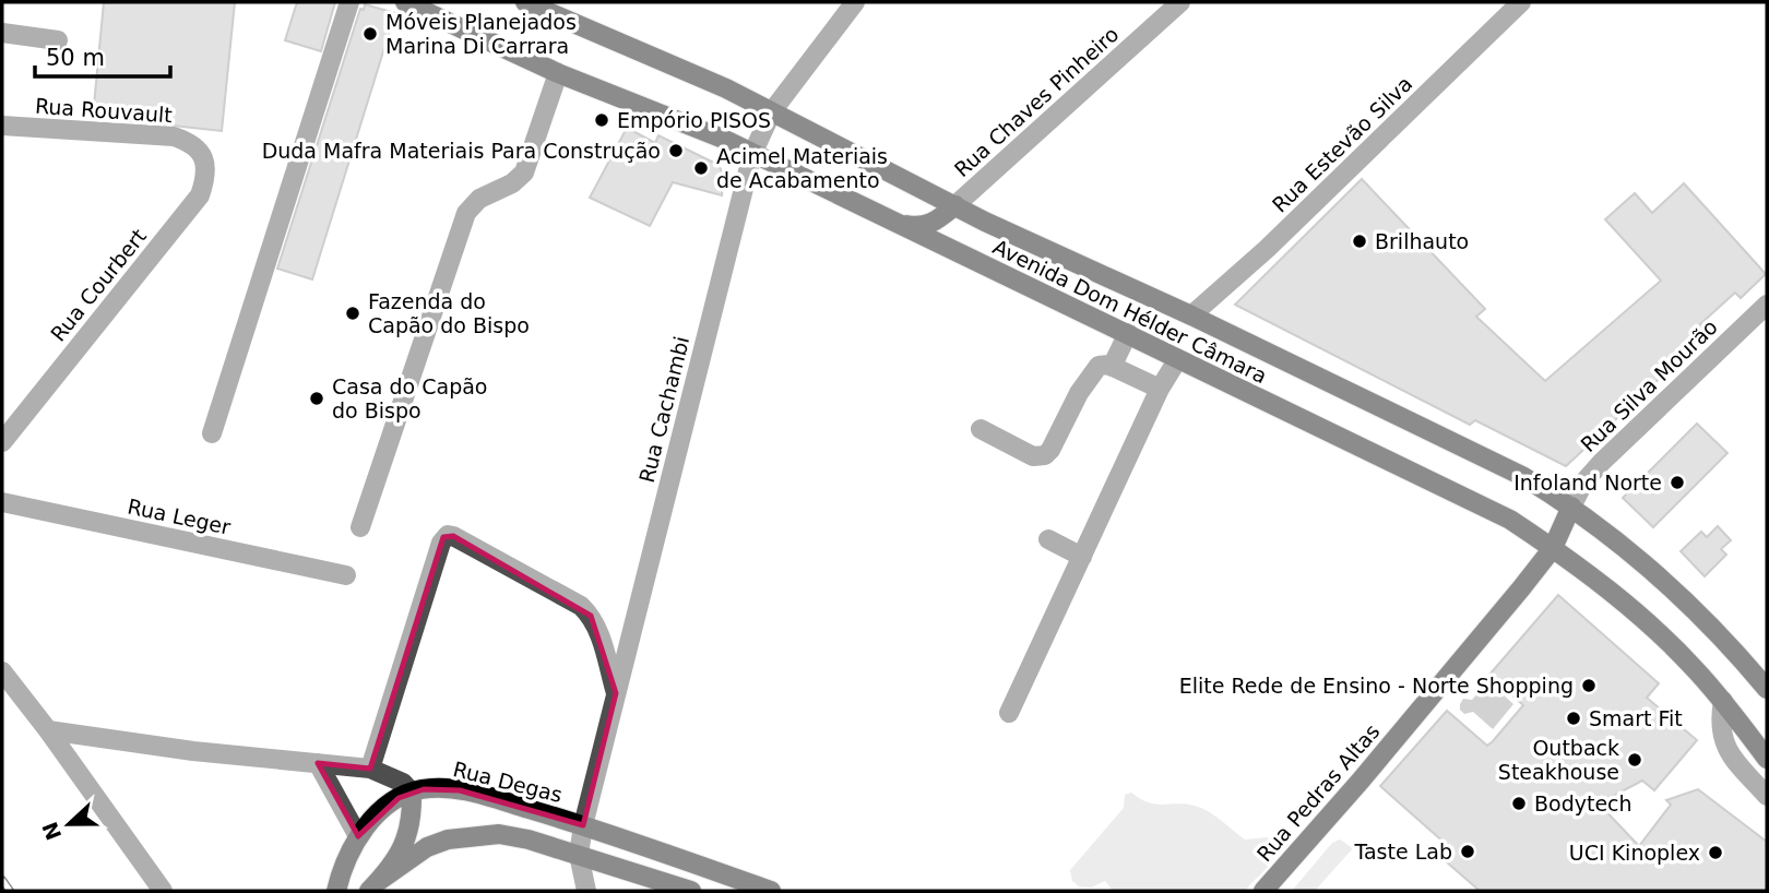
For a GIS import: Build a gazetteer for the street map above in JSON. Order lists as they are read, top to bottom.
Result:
{
  "streets": {
    "main road": ["Avenida Dom Hélder Câmara", "Rua Degas", "Rua Pedras Altas"],
    "street": [
      "Rua Chaves Pinheiro",
      "Rua Rouvault",
      "Rua Estevão Silva",
      "Rua Courbert",
      "Rua Silva Mourão",
      "Rua Cachambi",
      "Rua Leger"
    ]
  },
  "crossings": [
    ["Rua Chaves Pinheiro", "Avenida Dom Hélder Câmara"],
    ["Rua Rouvault", "Rua Courbert"],
    ["Rua Estevão Silva", "Avenida Dom Hélder Câmara"],
    ["Avenida Dom Hélder Câmara", "Rua Silva Mourão"],
    ["Avenida Dom Hélder Câmara", "Rua Cachambi"],
    ["Avenida Dom Hélder Câmara", "Rua Pedras Altas"],
    ["Rua Silva Mourão", "Rua Pedras Altas"],
    ["Rua Cachambi", "Rua Degas"]
  ],
  "places": [
    "Móveis Planejados Marina Di Carrara",
    "Empório PISOS",
    "Duda Mafra Materiais Para Construção",
    "Acimel Materiais de Acabamento",
    "Brilhauto",
    "Fazenda do Capão do Bispo",
    "Casa do Capão do Bispo",
    "Infoland Norte",
    "Elite Rede de Ensino - Norte Shopping",
    "Smart Fit",
    "Outback Steakhouse",
    "Bodytech",
    "Taste Lab",
    "UCI Kinoplex"
  ],
  "scale_bar": "50 m",
  "north": "left"
}
